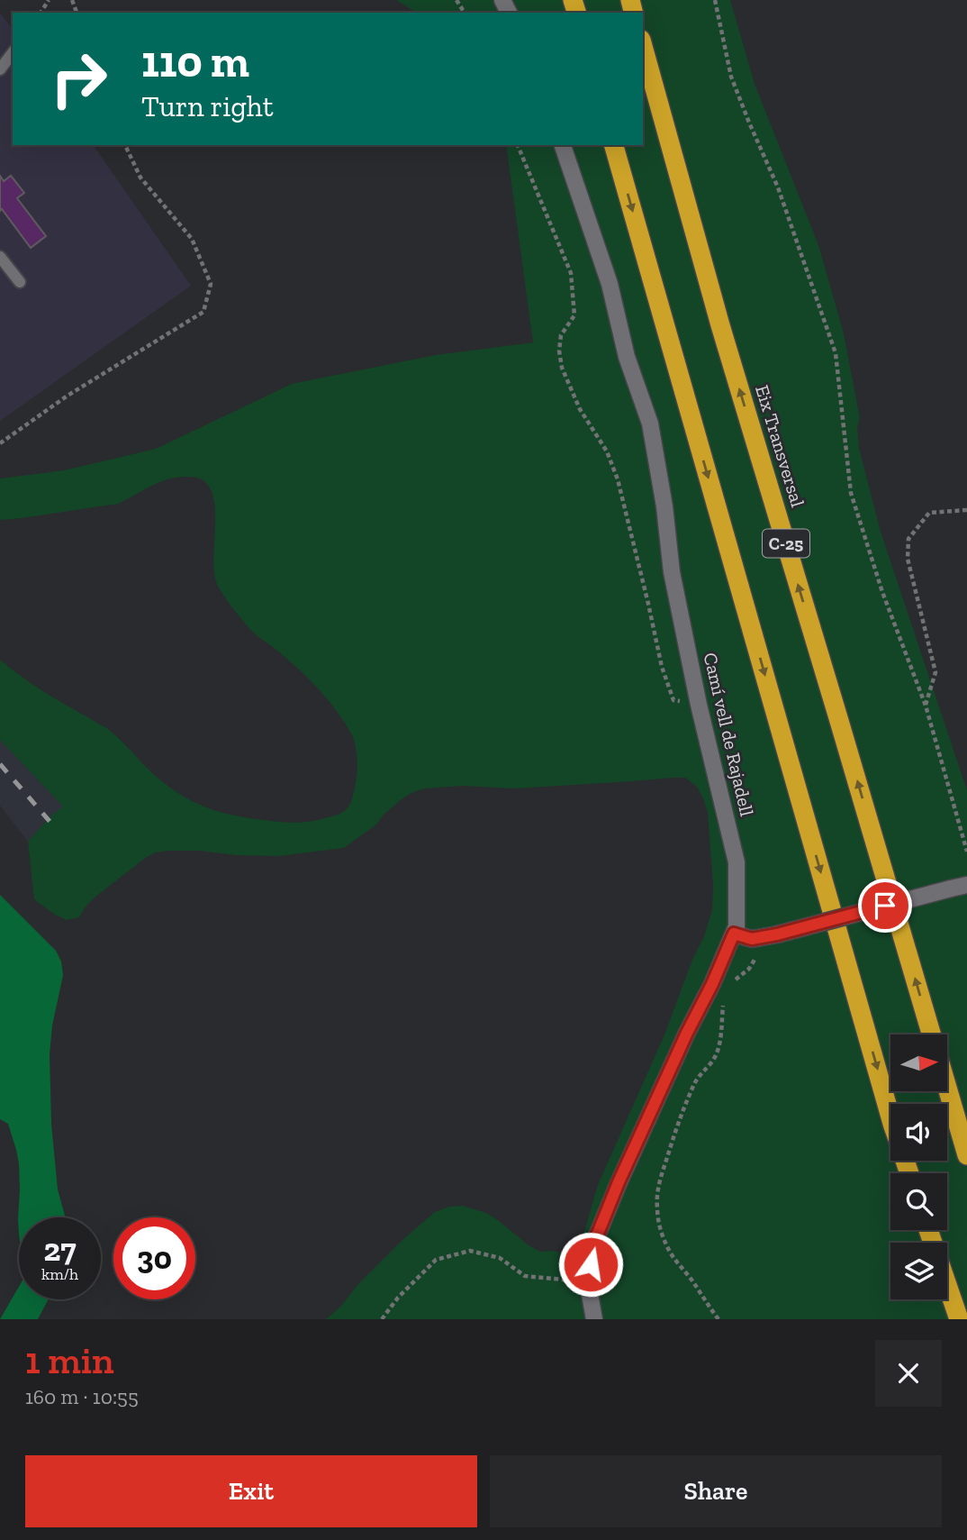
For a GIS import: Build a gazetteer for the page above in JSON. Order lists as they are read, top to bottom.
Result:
{
  "streets": {
    "highway": ["Eix Transversal", "C-25"],
    "street": ["Camí vell de Rajadell"]
  },
  "north": "right",
  "page": {
    "turn": ["110 m", "Turn right"],
    "speed": "27 km/h",
    "limit": "30",
    "heading": ["1 min", "160 m · 10:55"],
    "buttons": ["Exit", "Share"]
  }
}
